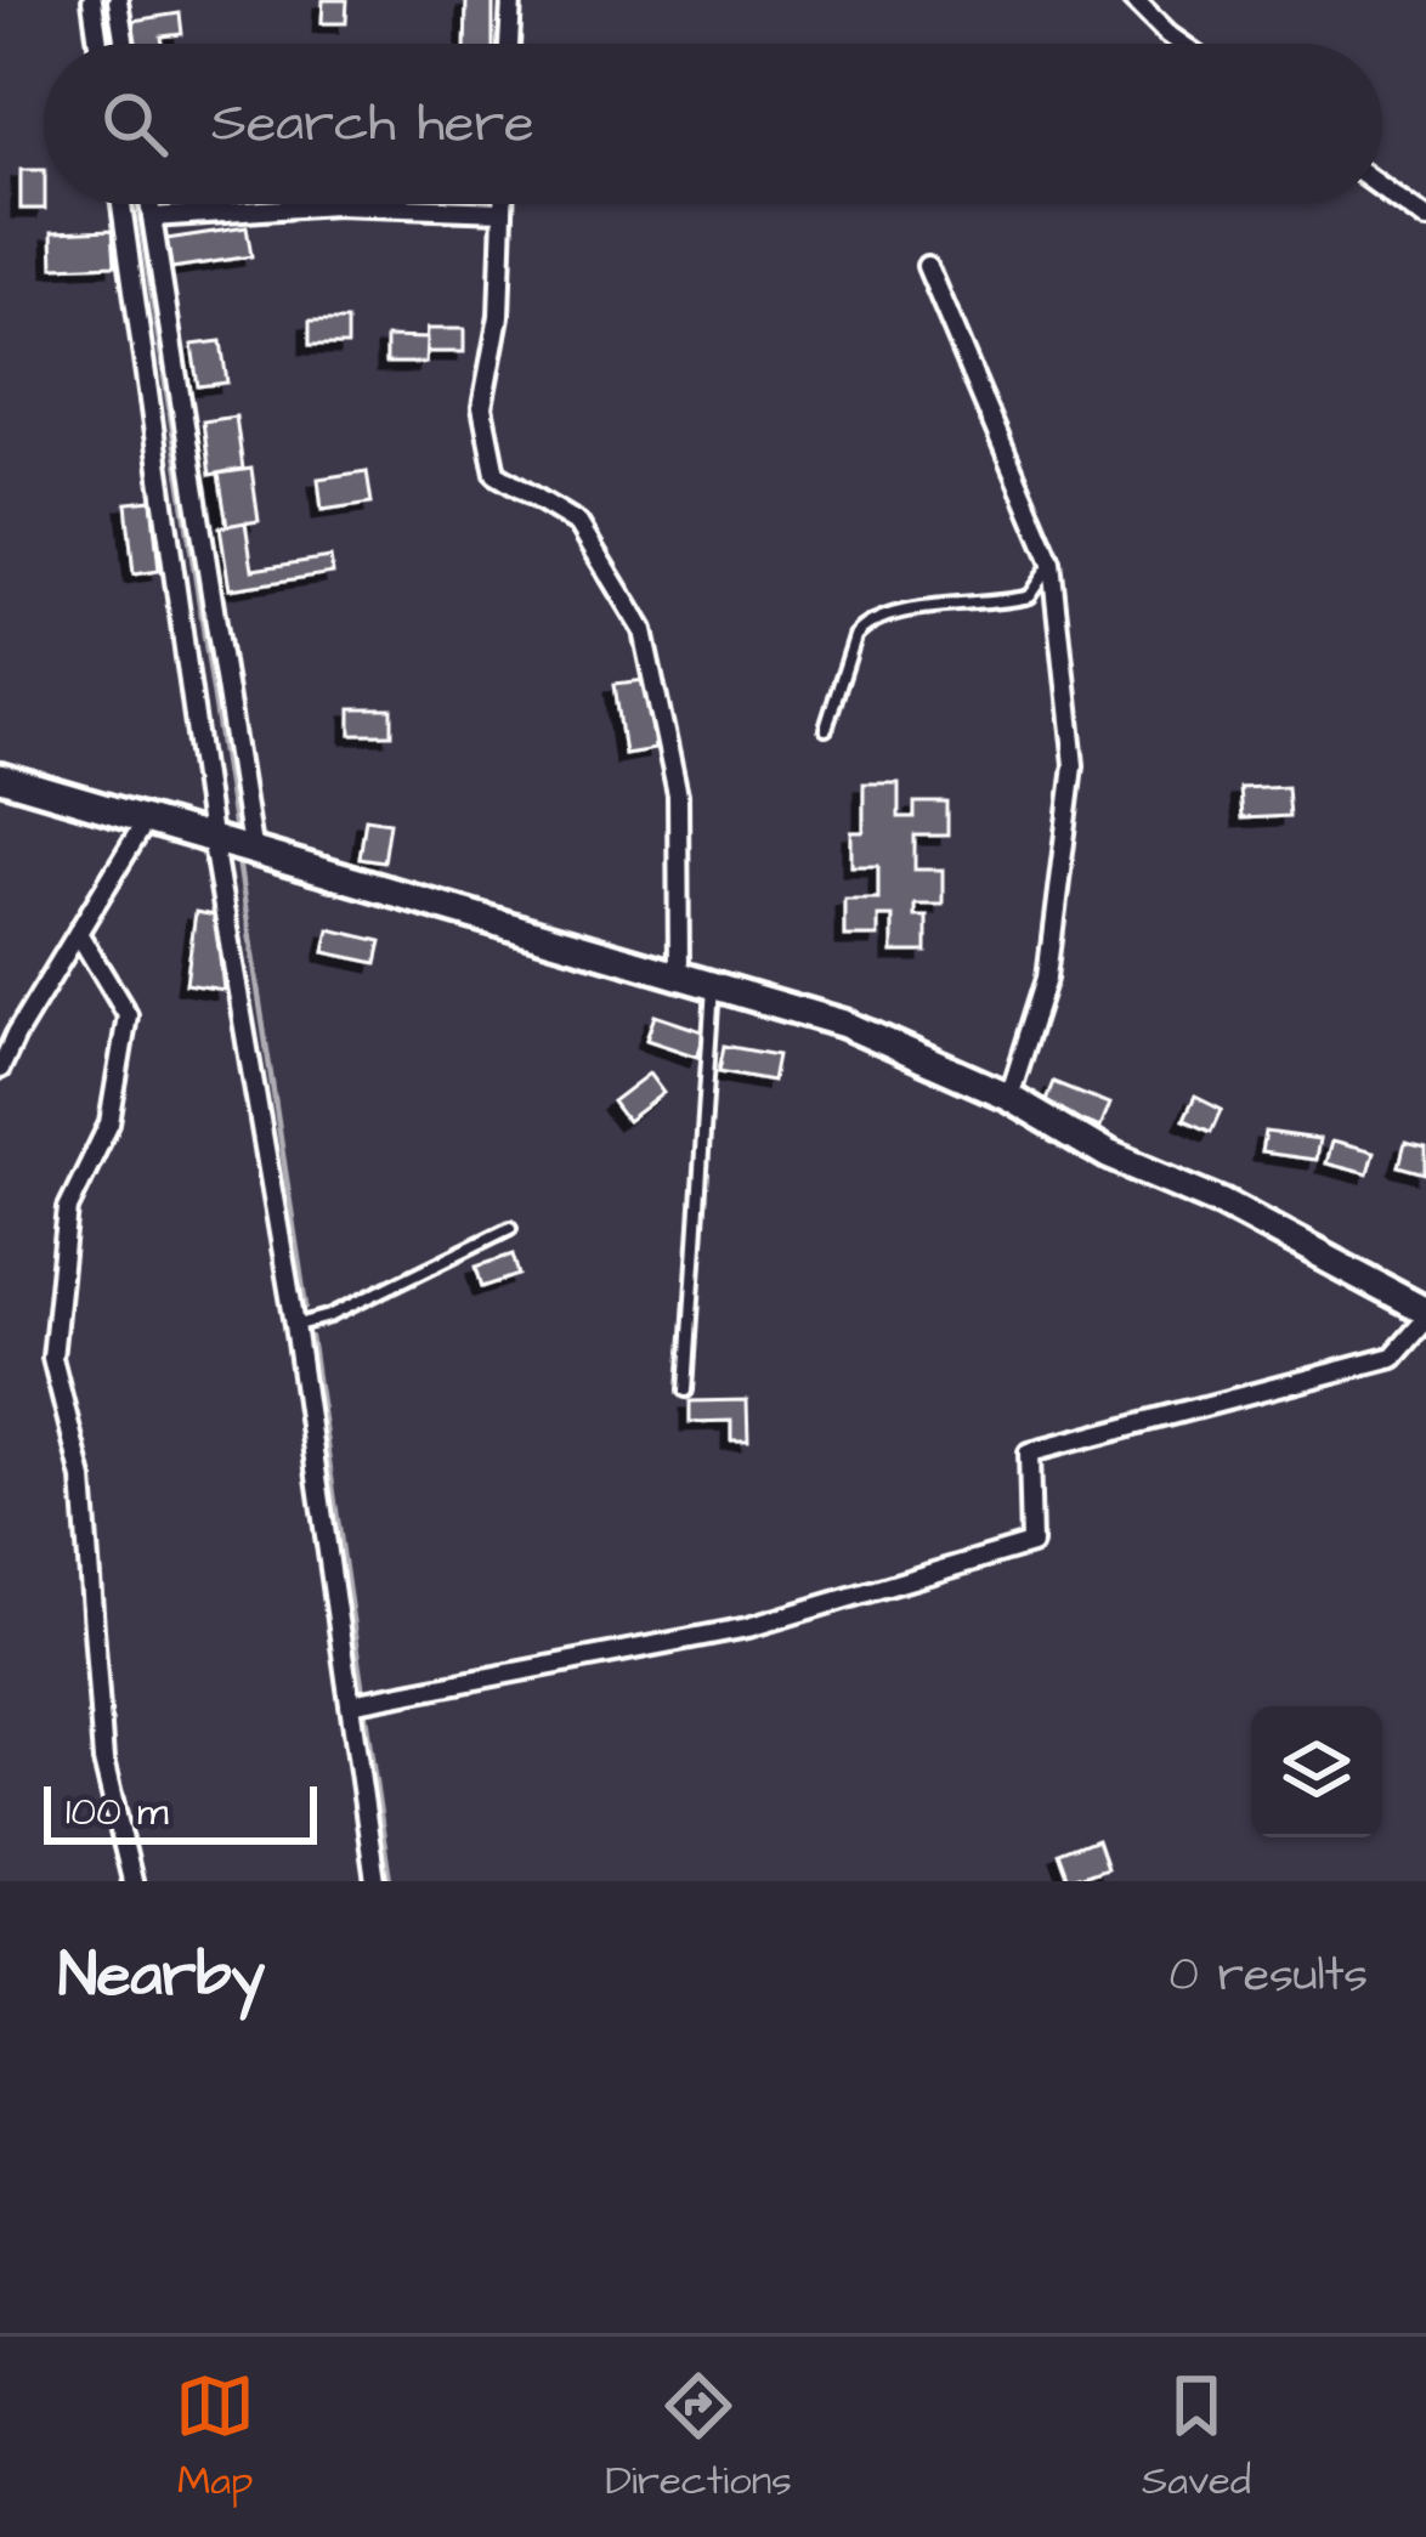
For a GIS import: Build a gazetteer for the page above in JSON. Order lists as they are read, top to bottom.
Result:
{
  "scale_bar": "100 m",
  "page": {
    "search": "Search here",
    "scale": "100 m",
    "heading": ["Nearby", "0 results"],
    "nav": ["Map", "Directions", "Saved"]
  }
}
